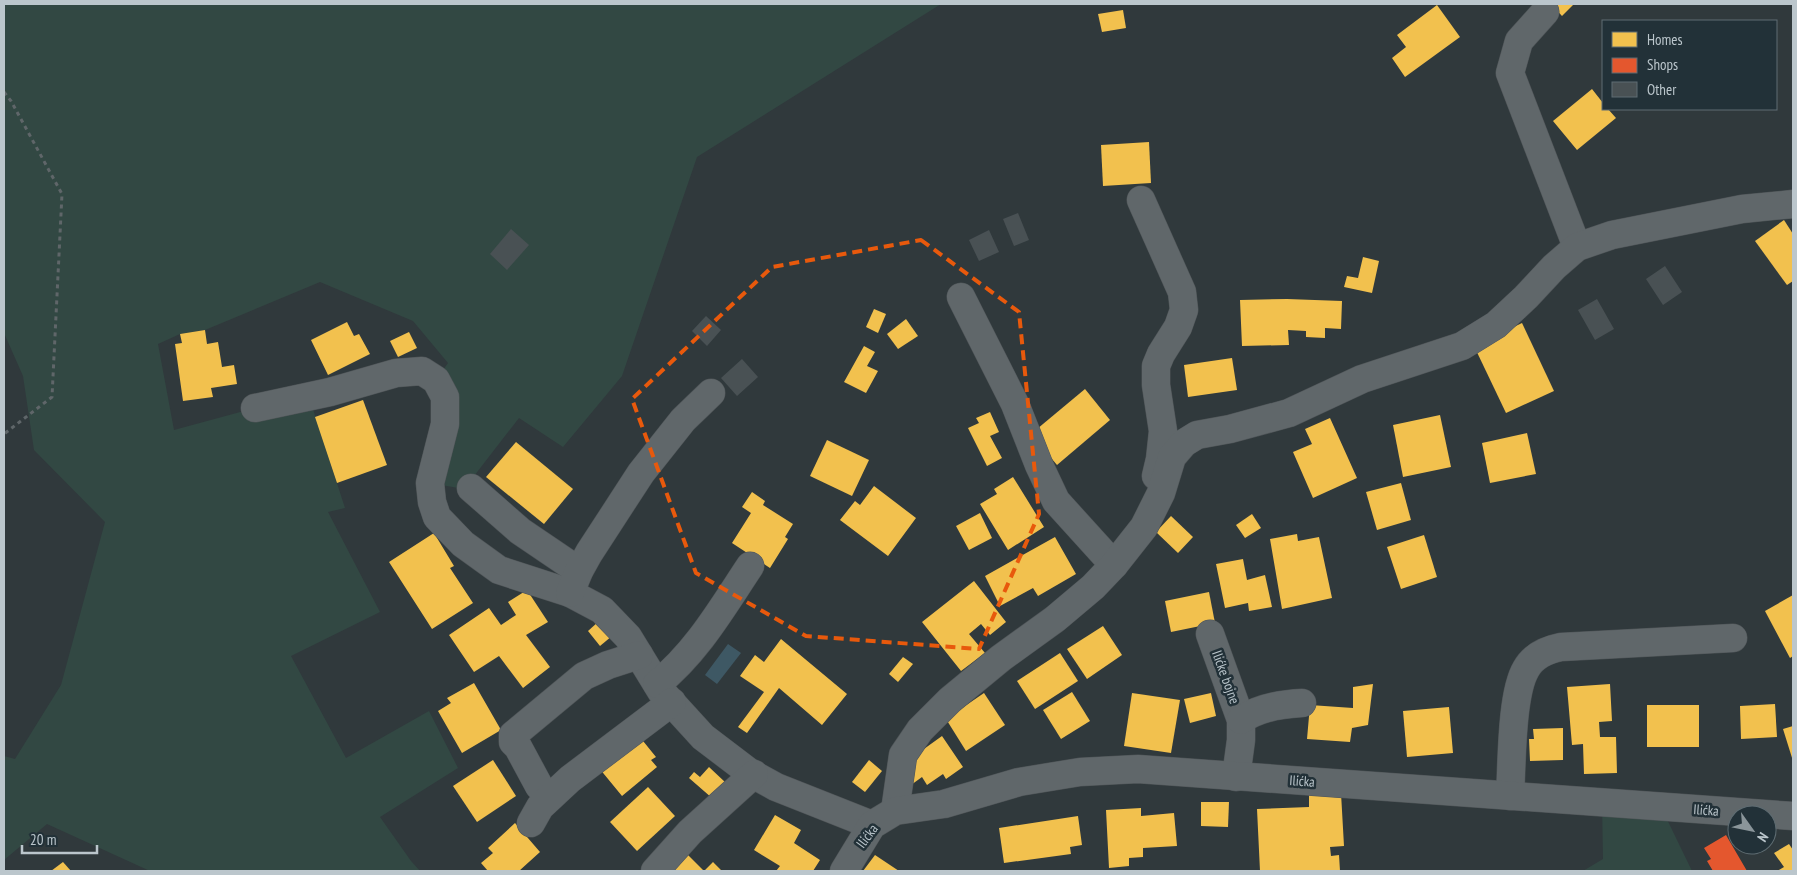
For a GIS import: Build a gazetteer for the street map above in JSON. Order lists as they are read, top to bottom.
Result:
{
  "streets": {
    "street": ["Ilićke bojne", "Ilićka"]
  },
  "crossings": [
    ["Ilićke bojne", "Ilićka"]
  ],
  "legend": ["Homes", "Shops", "Other"],
  "scale_bar": "20 m",
  "north": "bottom right"
}
